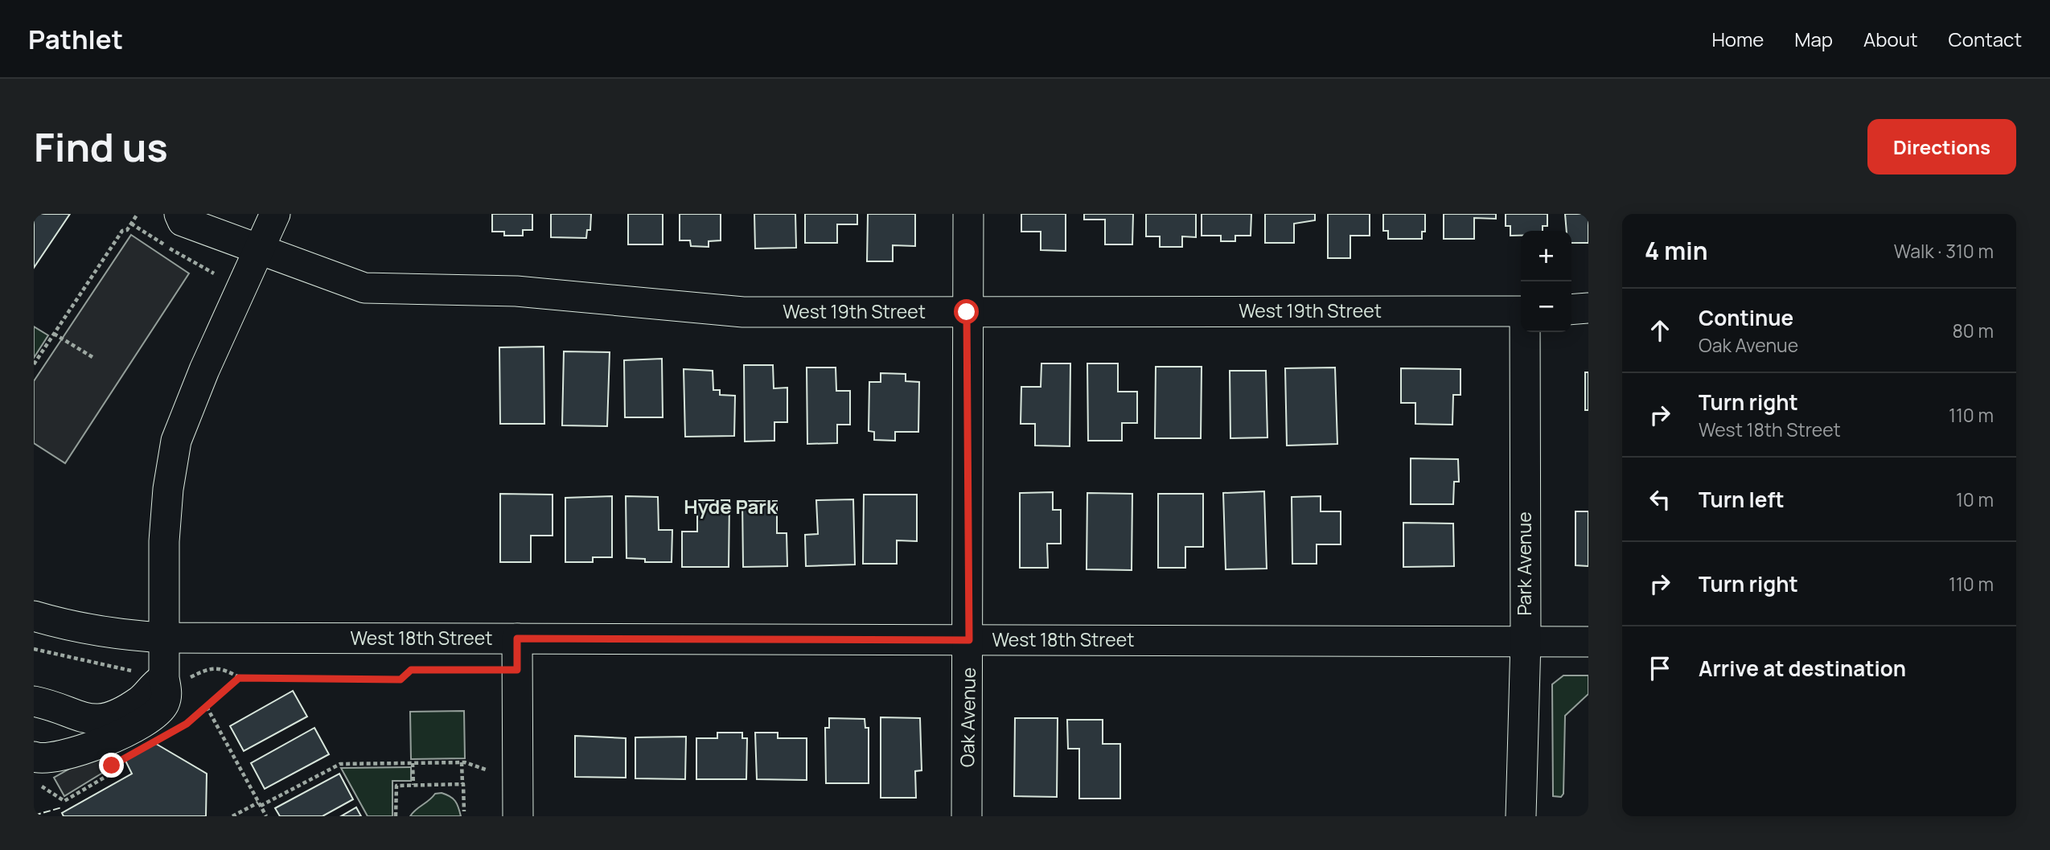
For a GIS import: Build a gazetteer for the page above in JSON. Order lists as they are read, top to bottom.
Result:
{
  "streets": {
    "street": [
      "West 19th Street",
      "Park Avenue",
      "West 18th Street",
      "Oak Avenue"
    ]
  },
  "crossings": [
    ["West 19th Street", "Oak Avenue"],
    ["Park Avenue", "West 18th Street"],
    ["West 18th Street", "Oak Avenue"]
  ],
  "districts": ["Hyde Park"],
  "page": {
    "header": "Pathlet",
    "nav": [
      "Home",
      "Map",
      "About",
      "Contact"
    ],
    "buttons": "Directions",
    "title": "Find us",
    "heading": ["4 min", "Walk · 310 m"],
    "map_buttons": ["+", "−"],
    "list": [
      ["Continue", "Oak Avenue", "80 m"],
      ["Turn right", "West 18th Street", "110 m"],
      ["Turn left", "10 m"],
      ["Turn right", "110 m"],
      "Arrive at destination"
    ]
  }
}
